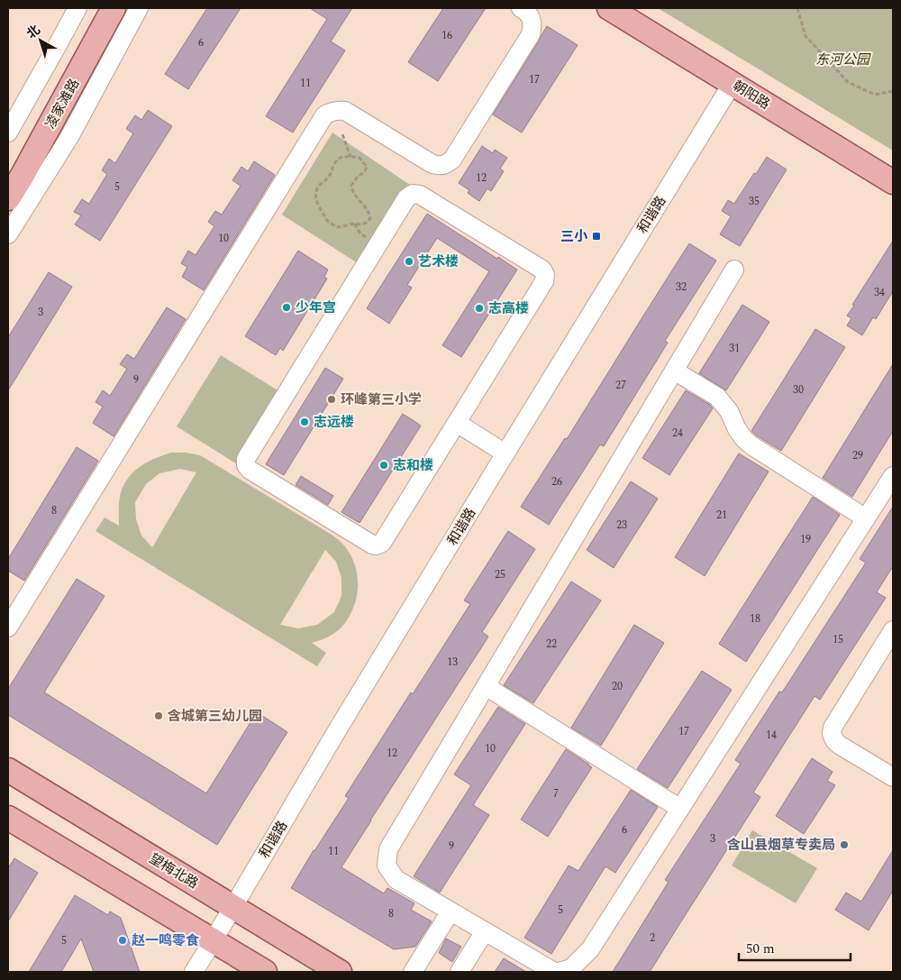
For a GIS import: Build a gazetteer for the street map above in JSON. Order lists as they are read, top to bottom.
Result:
{
  "streets": {
    "main road": ["朝阳路", "凌家滩路", "望梅北路"],
    "street": ["和谐路"]
  },
  "crossings": [
    ["朝阳路", "和谐路"],
    ["和谐路", "望梅北路"]
  ],
  "parks": ["东河公园"],
  "places": {
    "transit": ["三小"],
    "other": [
      "艺术楼",
      "少年宫",
      "志高楼",
      "环峰第三小学",
      "志远楼",
      "志和楼",
      "含城第三幼儿园",
      "含山县烟草专卖局",
      "赵一鸣零食"
    ]
  },
  "house_numbers": [
    "16",
    "6",
    "17",
    "11",
    "12",
    "5",
    "35",
    "10",
    "32",
    "34",
    "3",
    "31",
    "9",
    "27",
    "30",
    "24",
    "29",
    "26",
    "8",
    "21",
    "23",
    "19",
    "25",
    "18",
    "15",
    "22",
    "13",
    "20",
    "17",
    "14",
    "10",
    "12",
    "7",
    "6",
    "3",
    "9",
    "11",
    "5",
    "8",
    "2",
    "5"
  ],
  "scale_bar": "50 m",
  "north": "top left"
}
